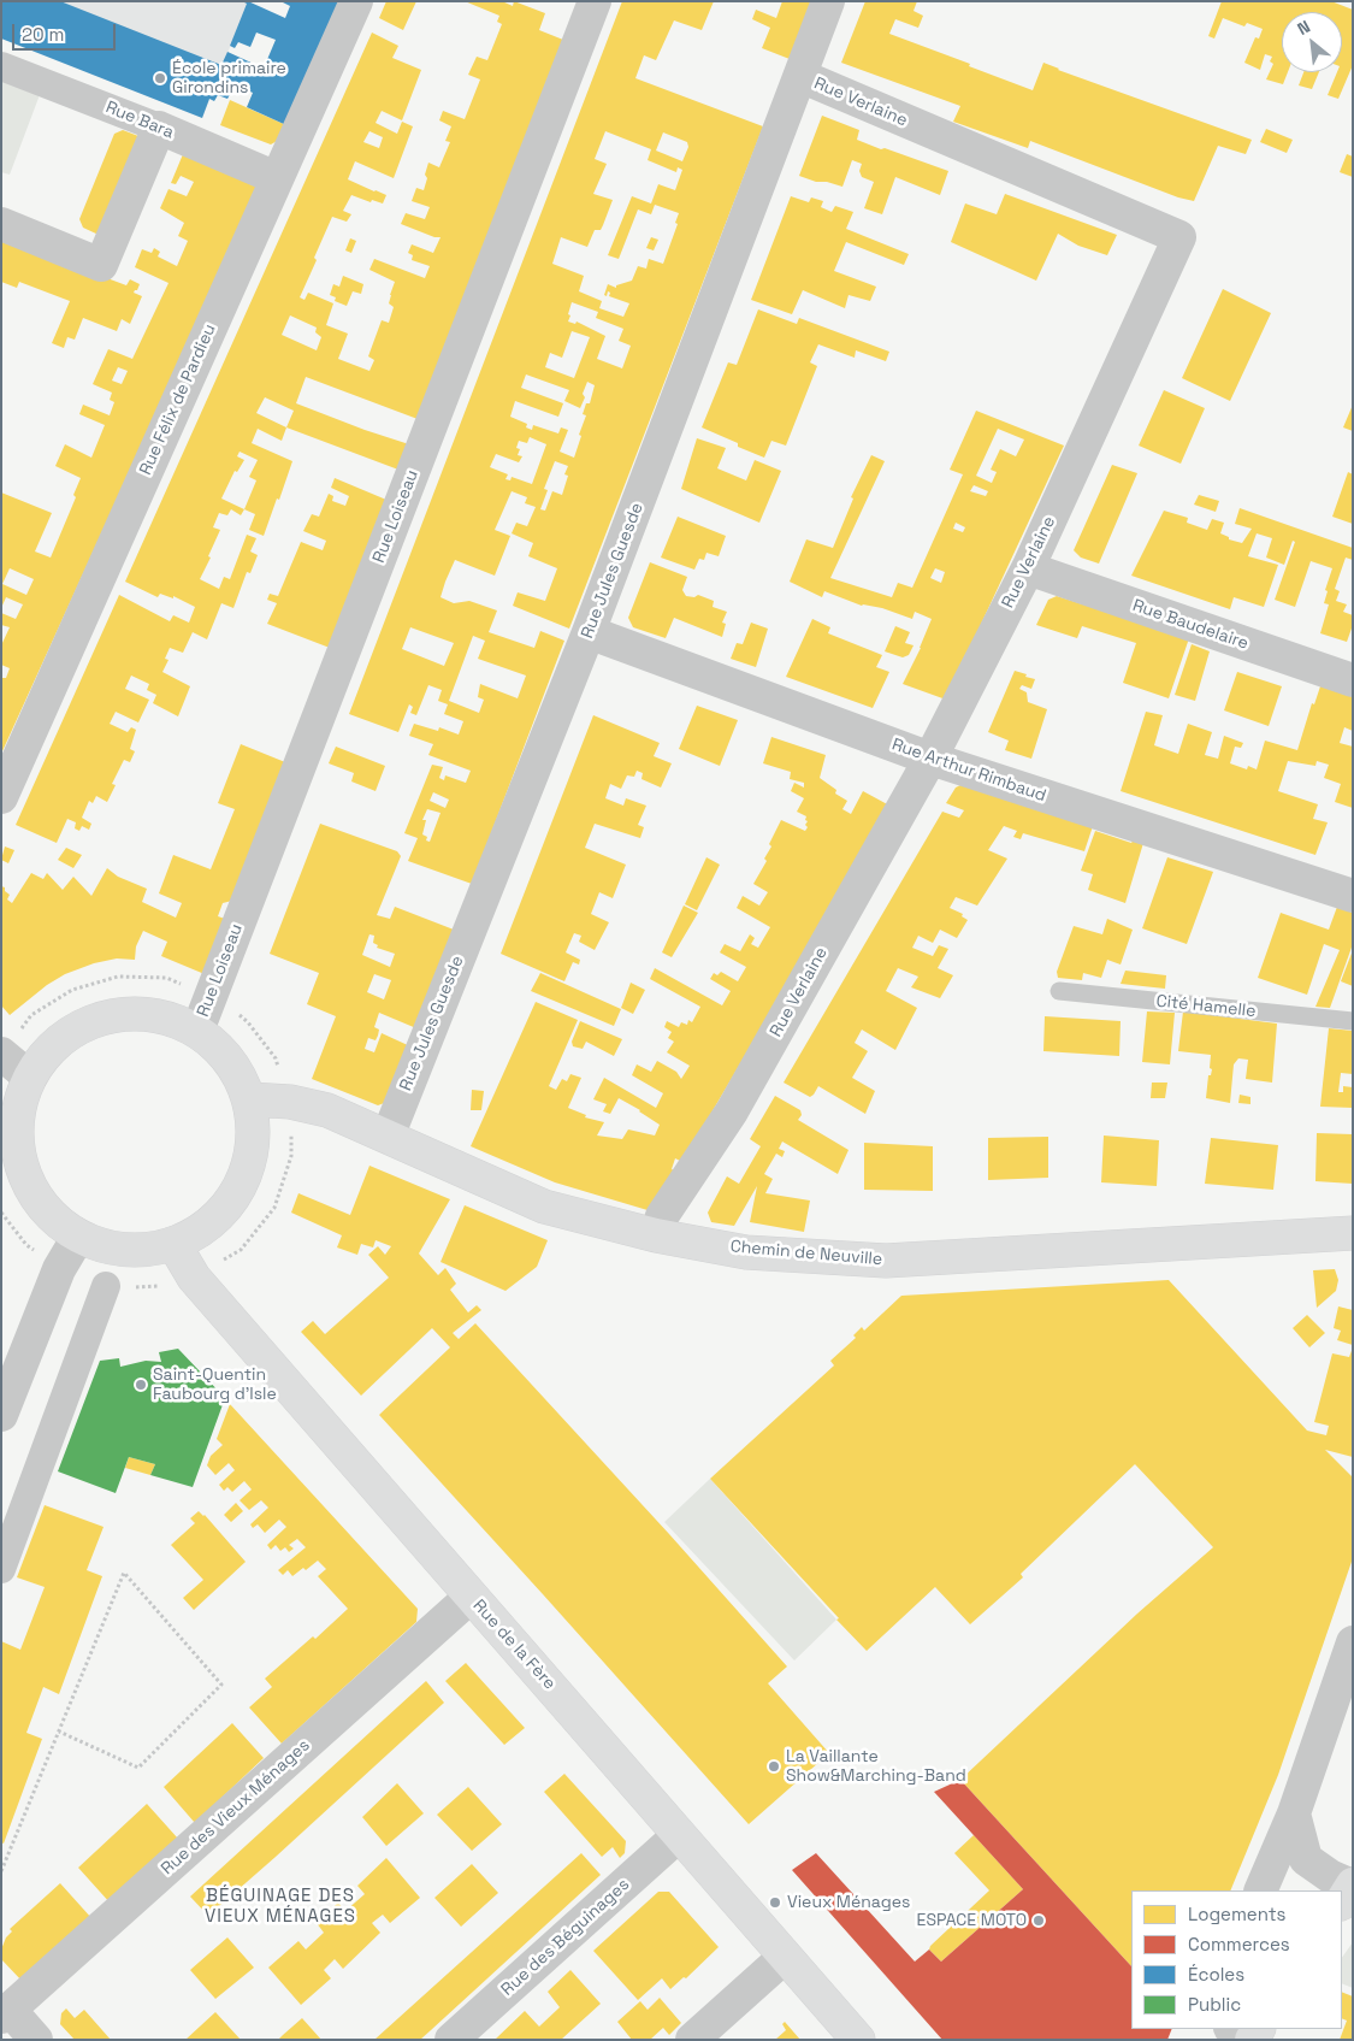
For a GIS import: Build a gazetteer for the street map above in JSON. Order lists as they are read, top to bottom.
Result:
{
  "streets": {
    "main road": ["Chemin de Neuville", "Rue de la Fère"],
    "street": [
      "Rue Verlaine",
      "Rue Bara",
      "Rue Félix de Pardieu",
      "Rue Loiseau",
      "Rue Jules Guesde",
      "Rue Baudelaire",
      "Rue Arthur Rimbaud",
      "Rue des Vieux Ménages",
      "Rue des Béguinages"
    ],
    "lane": ["Cité Hamelle"]
  },
  "crossings": [
    ["Rue Verlaine", "Rue Jules Guesde"],
    ["Rue Verlaine", "Rue Baudelaire"],
    ["Rue Verlaine", "Rue Arthur Rimbaud"],
    ["Rue Verlaine", "Chemin de Neuville"],
    ["Rue Bara", "Rue Félix de Pardieu"],
    ["Rue Jules Guesde", "Rue Arthur Rimbaud"],
    ["Rue Jules Guesde", "Chemin de Neuville"],
    ["Rue de la Fère", "Rue des Vieux Ménages"],
    ["Rue de la Fère", "Rue des Béguinages"]
  ],
  "districts": ["BÉGUINAGE DES VIEUX MÉNAGES"],
  "places": [
    "École primaire Girondins",
    "Saint-Quentin Faubourg d'Isle",
    "La Vaillante Show&Marching-Band",
    "Vieux Ménages",
    "ESPACE MOTO"
  ],
  "legend": [
    "Logements",
    "Commerces",
    "Écoles",
    "Public"
  ],
  "scale_bar": "20 m",
  "north": "top left"
}
